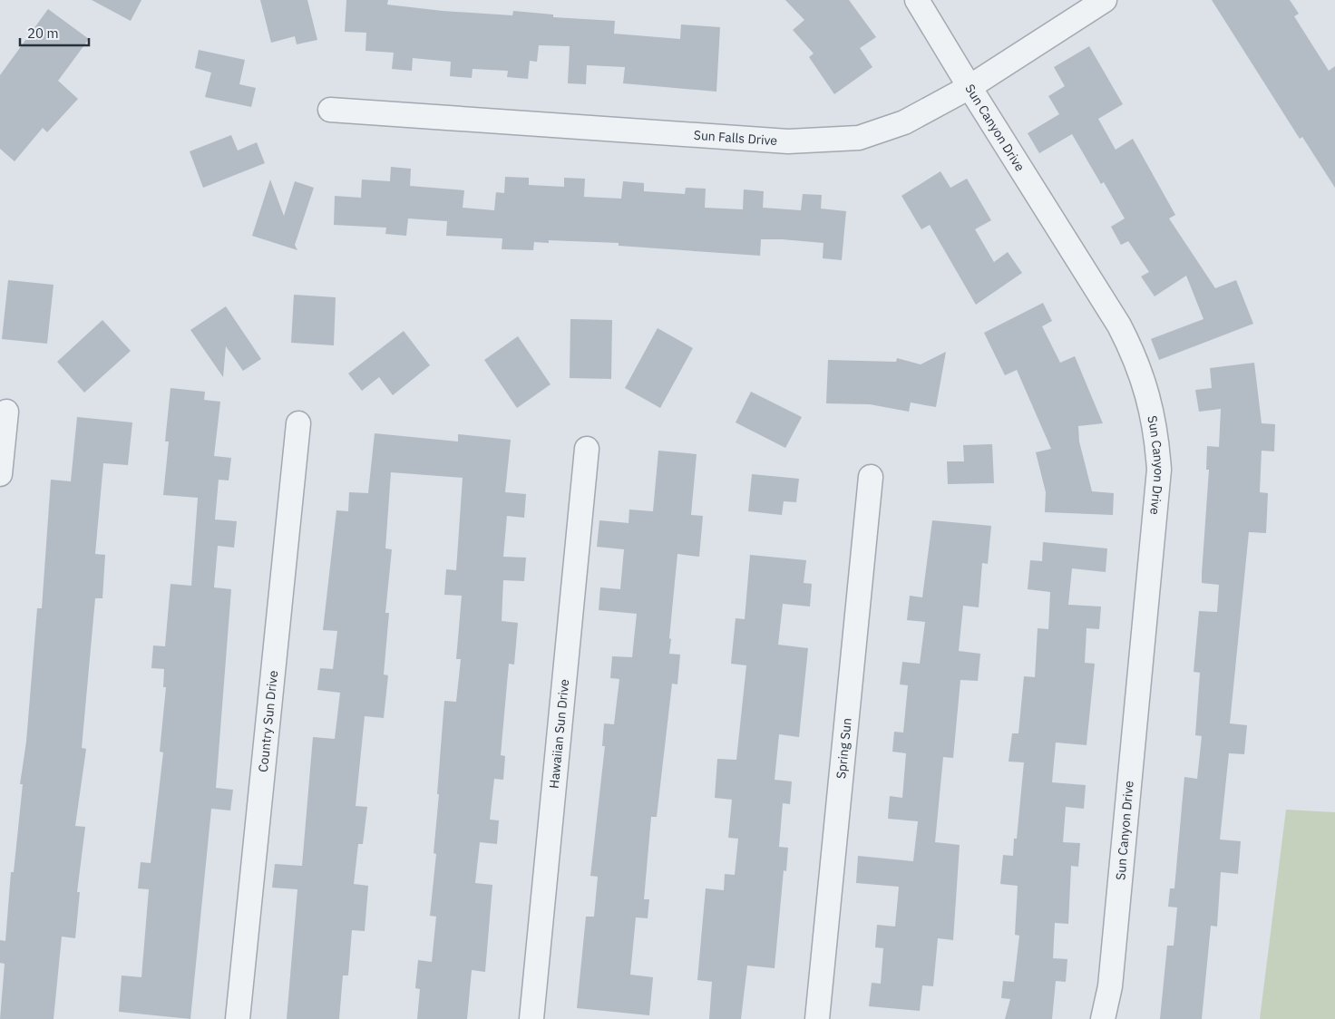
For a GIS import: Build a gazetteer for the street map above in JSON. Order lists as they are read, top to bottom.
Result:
{
  "streets": {
    "street": [
      "Sun Canyon Drive",
      "Sun Falls Drive",
      "Country Sun Drive",
      "Hawaiian Sun Drive",
      "Spring Sun"
    ]
  },
  "crossings": [
    ["Sun Canyon Drive", "Sun Falls Drive"]
  ],
  "scale_bar": "20 m"
}
